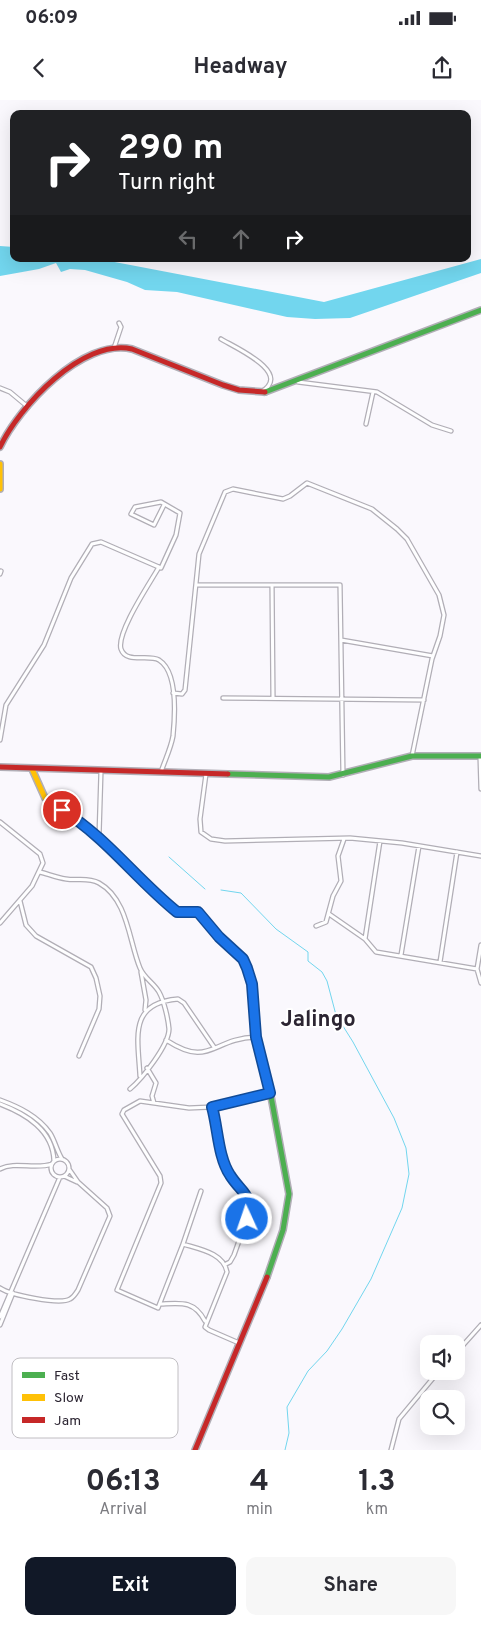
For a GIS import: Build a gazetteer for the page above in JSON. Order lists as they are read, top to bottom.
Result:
{
  "districts": ["Jalingo"],
  "legend": ["Fast", "Slow", "Jam"],
  "page": {
    "status": "06:09",
    "header": "Headway",
    "turn": ["290 m", "Turn right"],
    "eta": [
      "06:13",
      "Arrival",
      "4",
      "min",
      "1.3",
      "km"
    ],
    "buttons": ["Exit", "Share"]
  }
}
